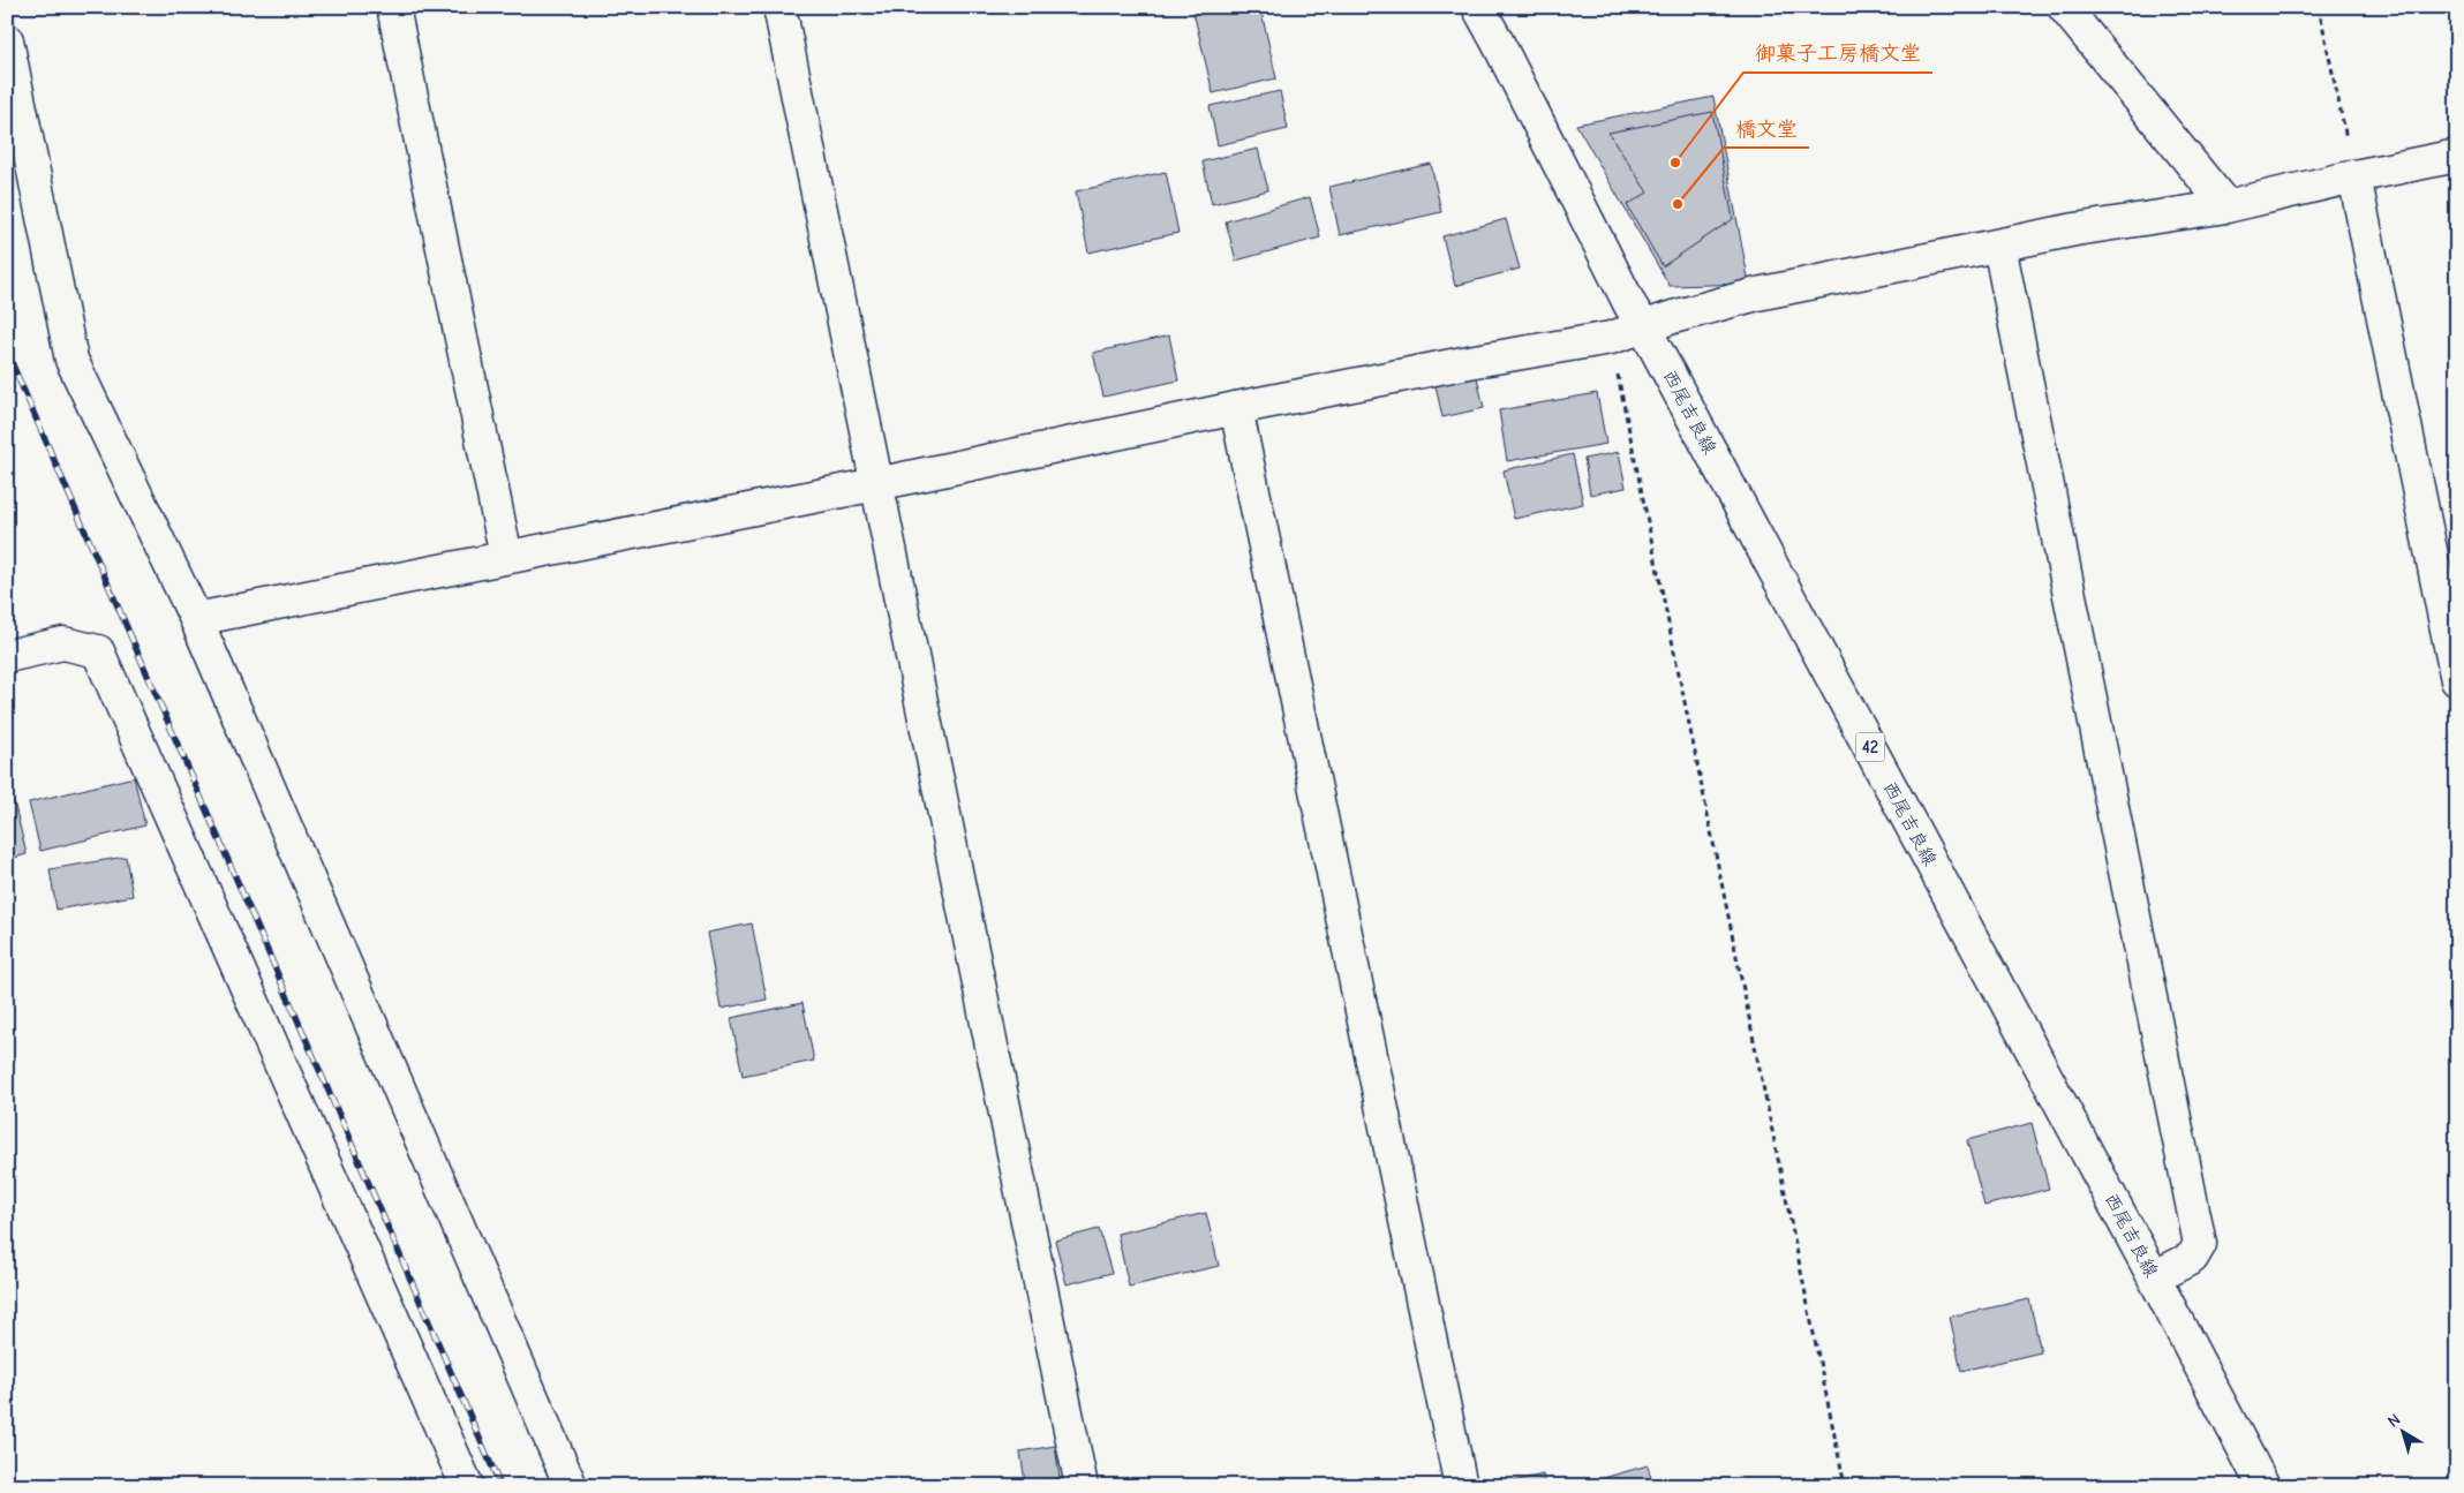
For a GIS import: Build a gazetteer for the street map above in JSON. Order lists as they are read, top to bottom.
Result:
{
  "streets": {
    "street": ["西尾吉良線", "42"]
  },
  "places": ["御菓子工房橋文堂", "橋文堂"],
  "north": "top left"
}
